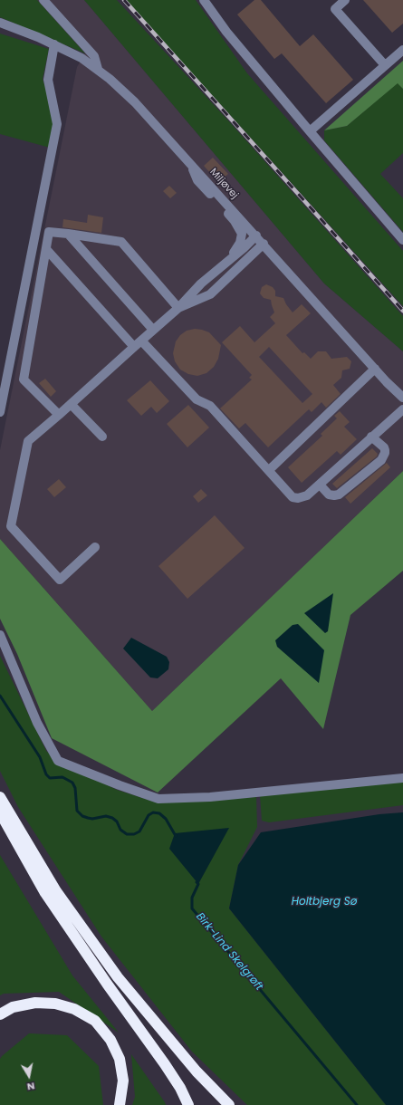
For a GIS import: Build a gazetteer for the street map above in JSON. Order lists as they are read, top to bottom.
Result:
{
  "streets": {
    "street": ["Miljøvej"]
  },
  "water": ["Holtbjerg Sø", "Birk-Lind Skelgrøft"],
  "north": "bottom"
}
